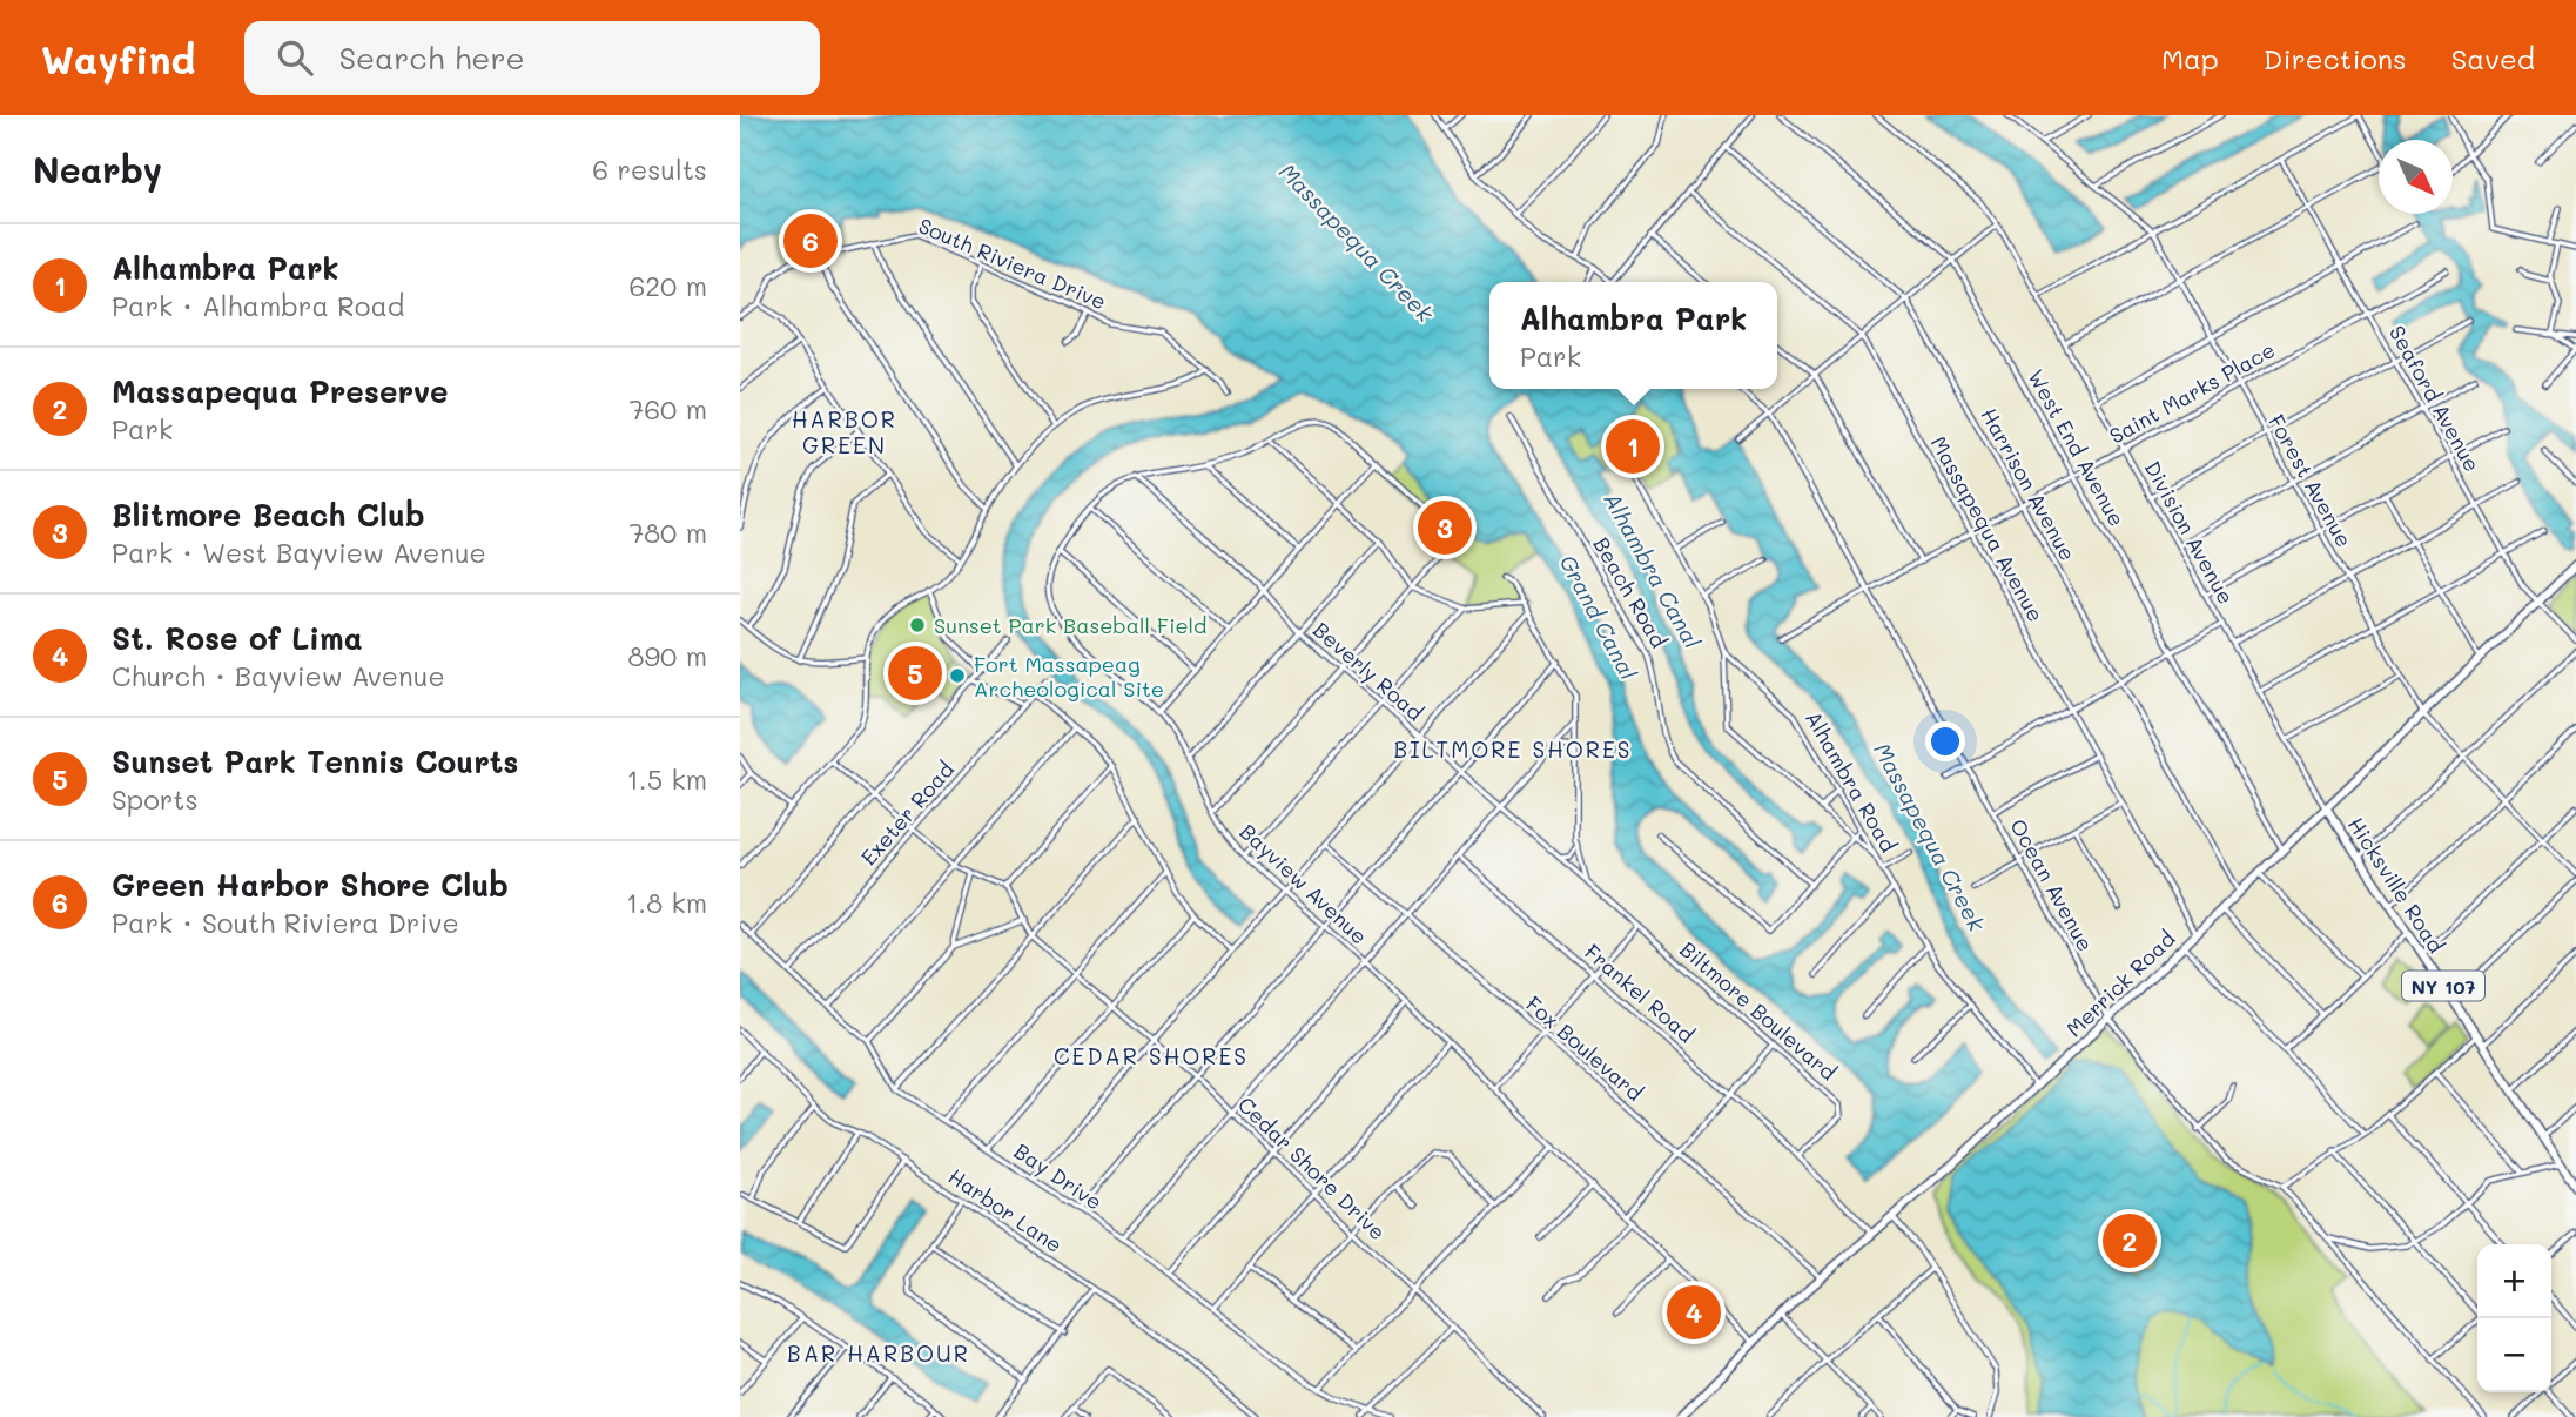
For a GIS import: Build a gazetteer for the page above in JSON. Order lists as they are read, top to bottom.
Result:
{
  "streets": {
    "main road": ["Hicksville Road", "Merrick Road", "NY 107"],
    "street": [
      "South Riviera Drive",
      "Saint Marks Place",
      "Seaford Avenue",
      "West End Avenue",
      "Forest Avenue",
      "Harrison Avenue",
      "Massapequa Avenue",
      "Division Avenue",
      "Beach Road",
      "Beverly Road",
      "Alhambra Road",
      "Exeter Road",
      "Bayview Avenue",
      "Ocean Avenue",
      "Frankel Road",
      "Biltmore Boulevard",
      "Fox Boulevard",
      "Cedar Shore Drive",
      "Bay Drive",
      "Harbor Lane"
    ]
  },
  "crossings": [
    ["Saint Marks Place", "Seaford Avenue"],
    ["Saint Marks Place", "West End Avenue"],
    ["Saint Marks Place", "Forest Avenue"],
    ["Saint Marks Place", "Harrison Avenue"],
    ["Saint Marks Place", "Massapequa Avenue"],
    ["Saint Marks Place", "Division Avenue"],
    ["Saint Marks Place", "Ocean Avenue"],
    ["Seaford Avenue", "Merrick Road"],
    ["West End Avenue", "Merrick Road"],
    ["Forest Avenue", "Merrick Road"],
    ["Harrison Avenue", "Merrick Road"],
    ["Massapequa Avenue", "Merrick Road"],
    ["Division Avenue", "Hicksville Road"],
    ["Division Avenue", "Merrick Road"],
    ["Beverly Road", "Bayview Avenue"],
    ["Beverly Road", "Biltmore Boulevard"],
    ["Alhambra Road", "Merrick Road"],
    ["Exeter Road", "Bay Drive"],
    ["Bayview Avenue", "Merrick Road"],
    ["Ocean Avenue", "Merrick Road"],
    ["Hicksville Road", "Merrick Road"],
    ["Merrick Road", "Fox Boulevard"],
    ["Frankel Road", "Biltmore Boulevard"]
  ],
  "districts": [
    "HARBOR GREEN",
    "BILTMORE SHORES",
    "CEDAR SHORES",
    "BAR HARBOUR"
  ],
  "water": ["Massapequa Creek", "Alhambra Canal", "Grand Canal"],
  "places": ["Sunset Park Baseball Field", "Fort Massapeag Archeological Site"],
  "north": "bottom right",
  "page": {
    "header": "Wayfind",
    "search": "Search here",
    "nav": ["Map", "Directions", "Saved"],
    "heading": ["Nearby", "6 results"],
    "pins": [
      "6",
      "1",
      "3",
      "5",
      "2",
      "4"
    ],
    "list": [
      {
        "mark": "1",
        "name": "Alhambra Park",
        "note": "Park · Alhambra Road",
        "value": "620 m"
      },
      {
        "mark": "2",
        "name": "Massapequa Preserve",
        "note": "Park",
        "value": "760 m"
      },
      {
        "mark": "3",
        "name": "Blitmore Beach Club",
        "note": "Park · West Bayview Avenue",
        "value": "780 m"
      },
      {
        "mark": "4",
        "name": "St. Rose of Lima",
        "note": "Church · Bayview Avenue",
        "value": "890 m"
      },
      {
        "mark": "5",
        "name": "Sunset Park Tennis Courts",
        "note": "Sports",
        "value": "1.5 km"
      },
      {
        "mark": "6",
        "name": "Green Harbor Shore Club",
        "note": "Park · South Riviera Drive",
        "value": "1.8 km"
      }
    ],
    "popup": ["Alhambra Park", "Park"],
    "map_buttons": ["+", "−"]
  }
}
